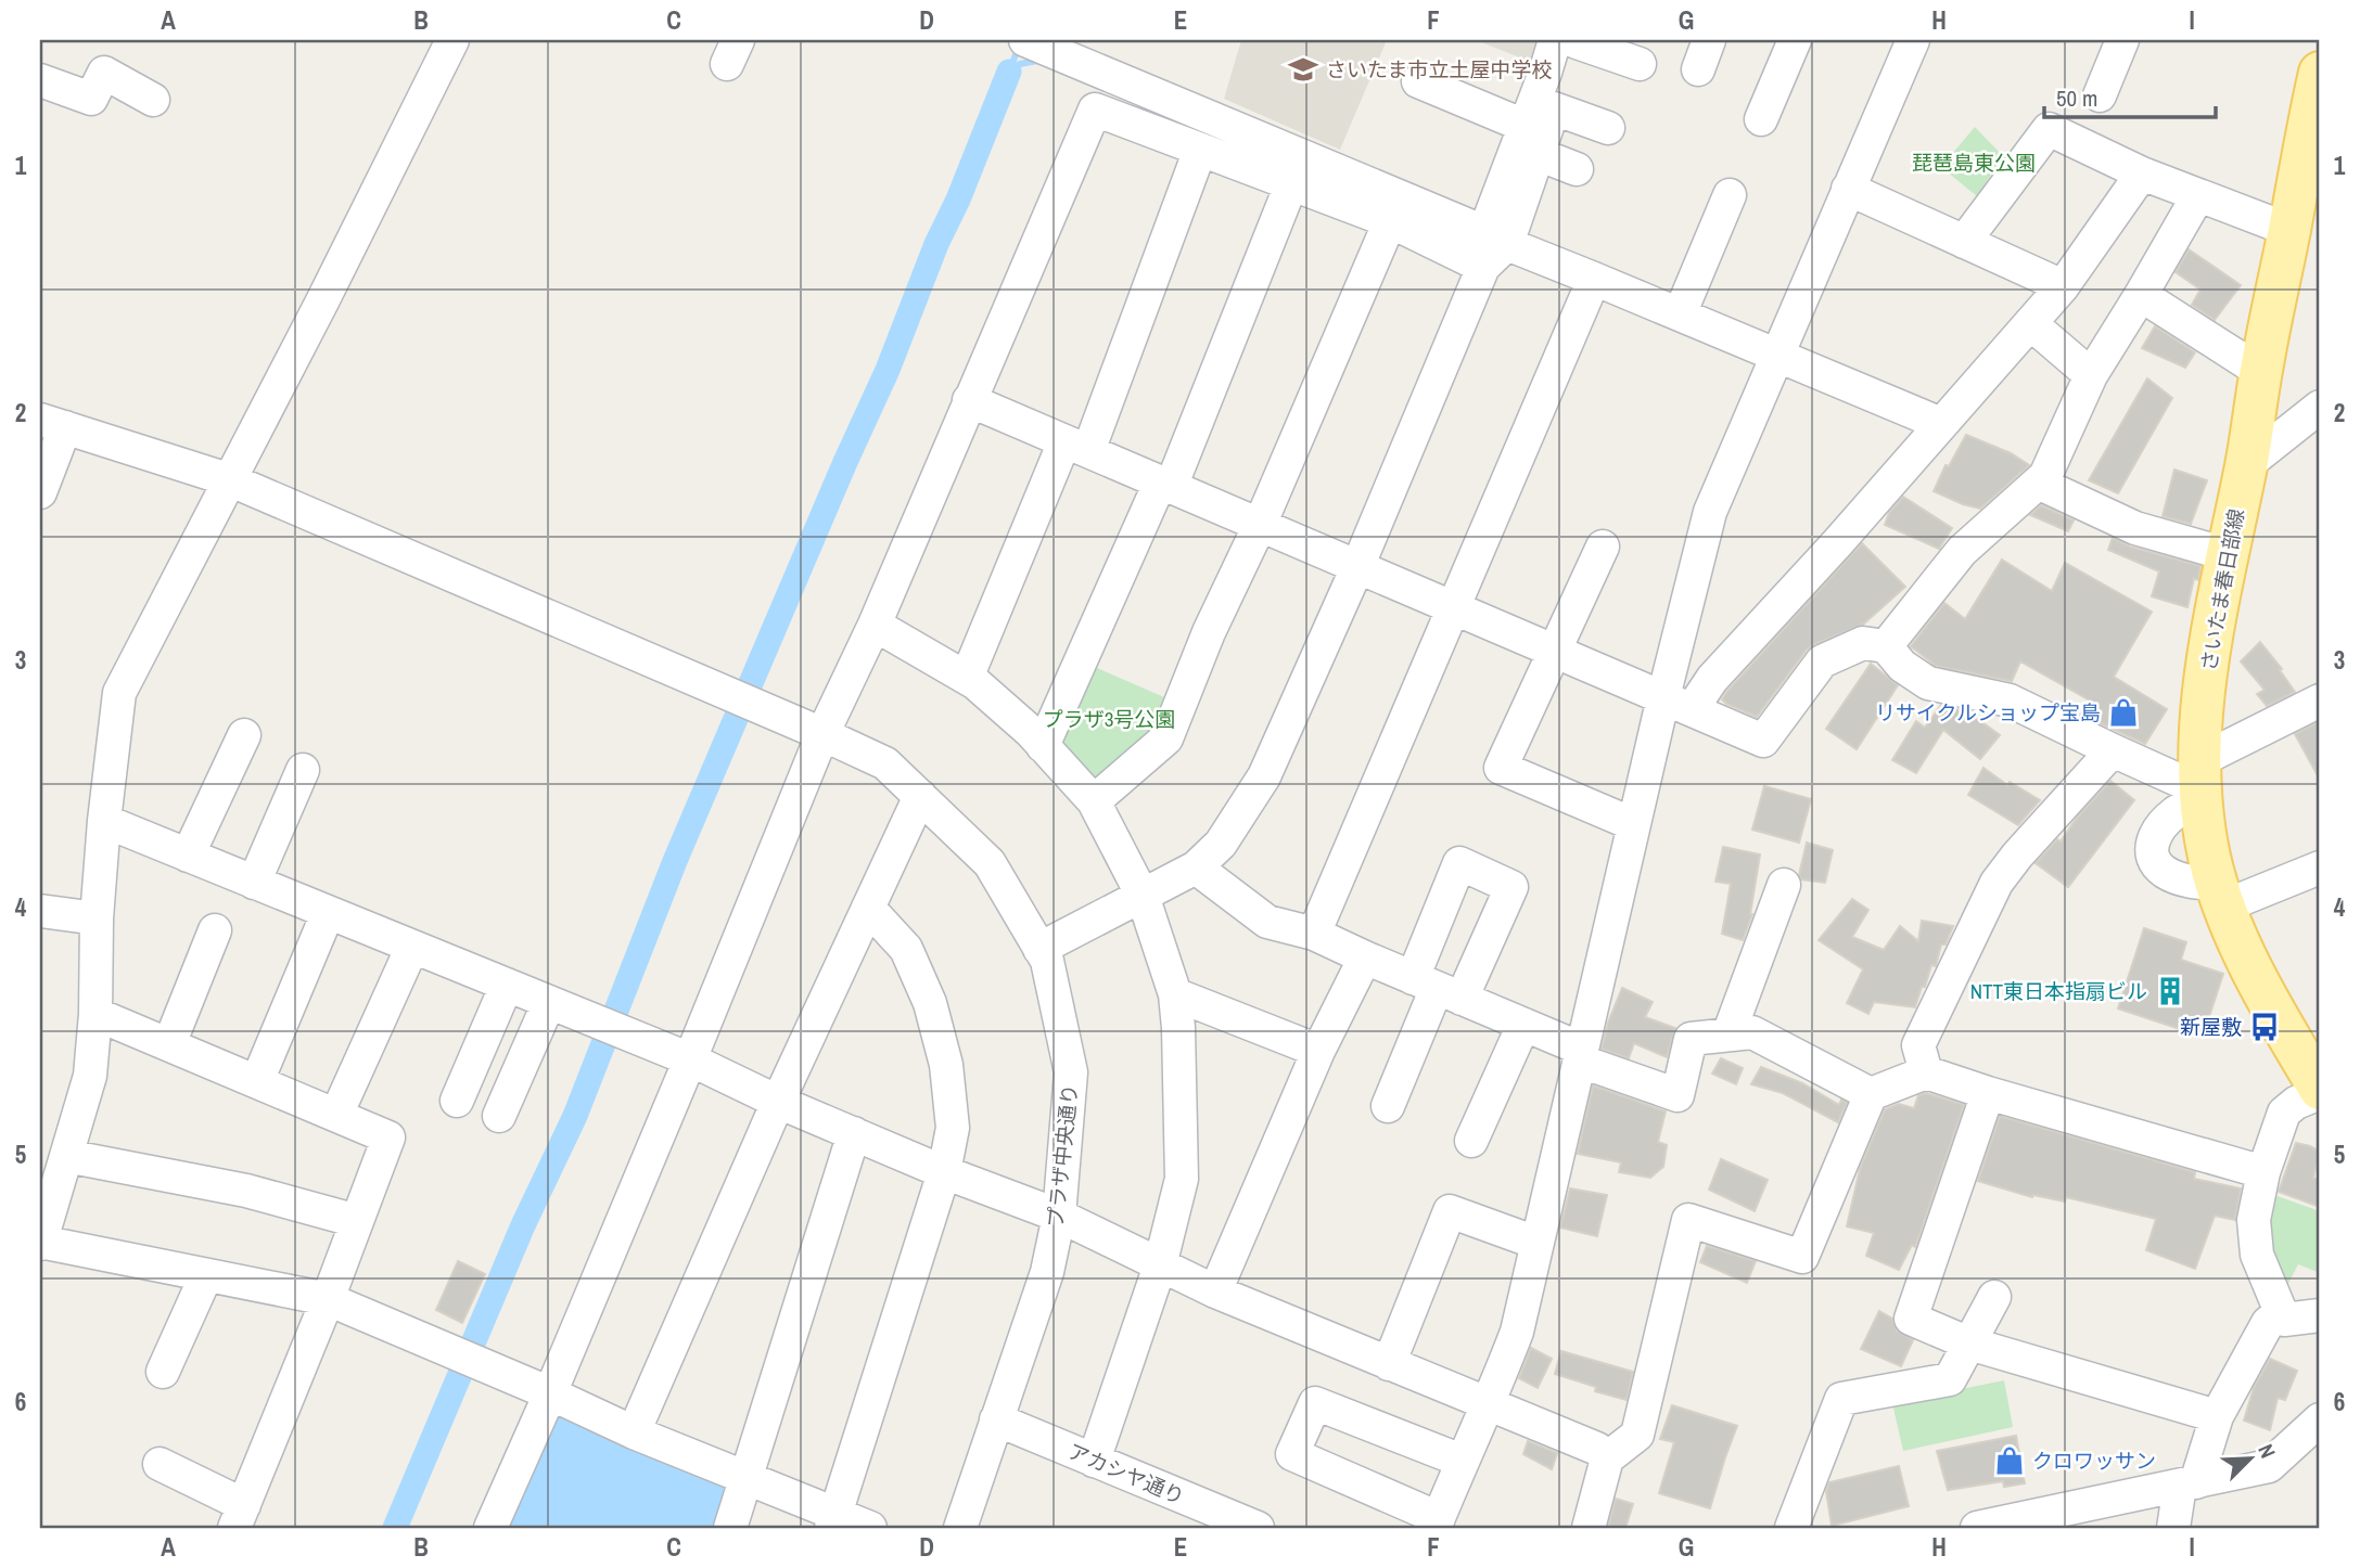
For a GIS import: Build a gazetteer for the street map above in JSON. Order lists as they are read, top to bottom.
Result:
{
  "streets": {
    "main road": ["さいたま春日部線"],
    "street": ["プラザ中央通り", "アカシヤ通り"]
  },
  "crossings": [
    ["プラザ中央通り", "アカシヤ通り"]
  ],
  "parks": ["琵琶島東公園", "プラザ3号公園"],
  "places": {
    "school or university": ["さいたま市立土屋中学校"],
    "shop": ["リサイクルショップ宝島", "クロワッサン"],
    "building": ["NTT東日本指扇ビル"],
    "bus stop": ["新屋敷"]
  },
  "scale_bar": "50 m",
  "north": "top right",
  "grid": {
    "columns": [
      "A",
      "B",
      "C",
      "D",
      "E",
      "F",
      "G",
      "H",
      "I"
    ],
    "rows": [
      "1",
      "2",
      "3",
      "4",
      "5",
      "6"
    ]
  }
}
